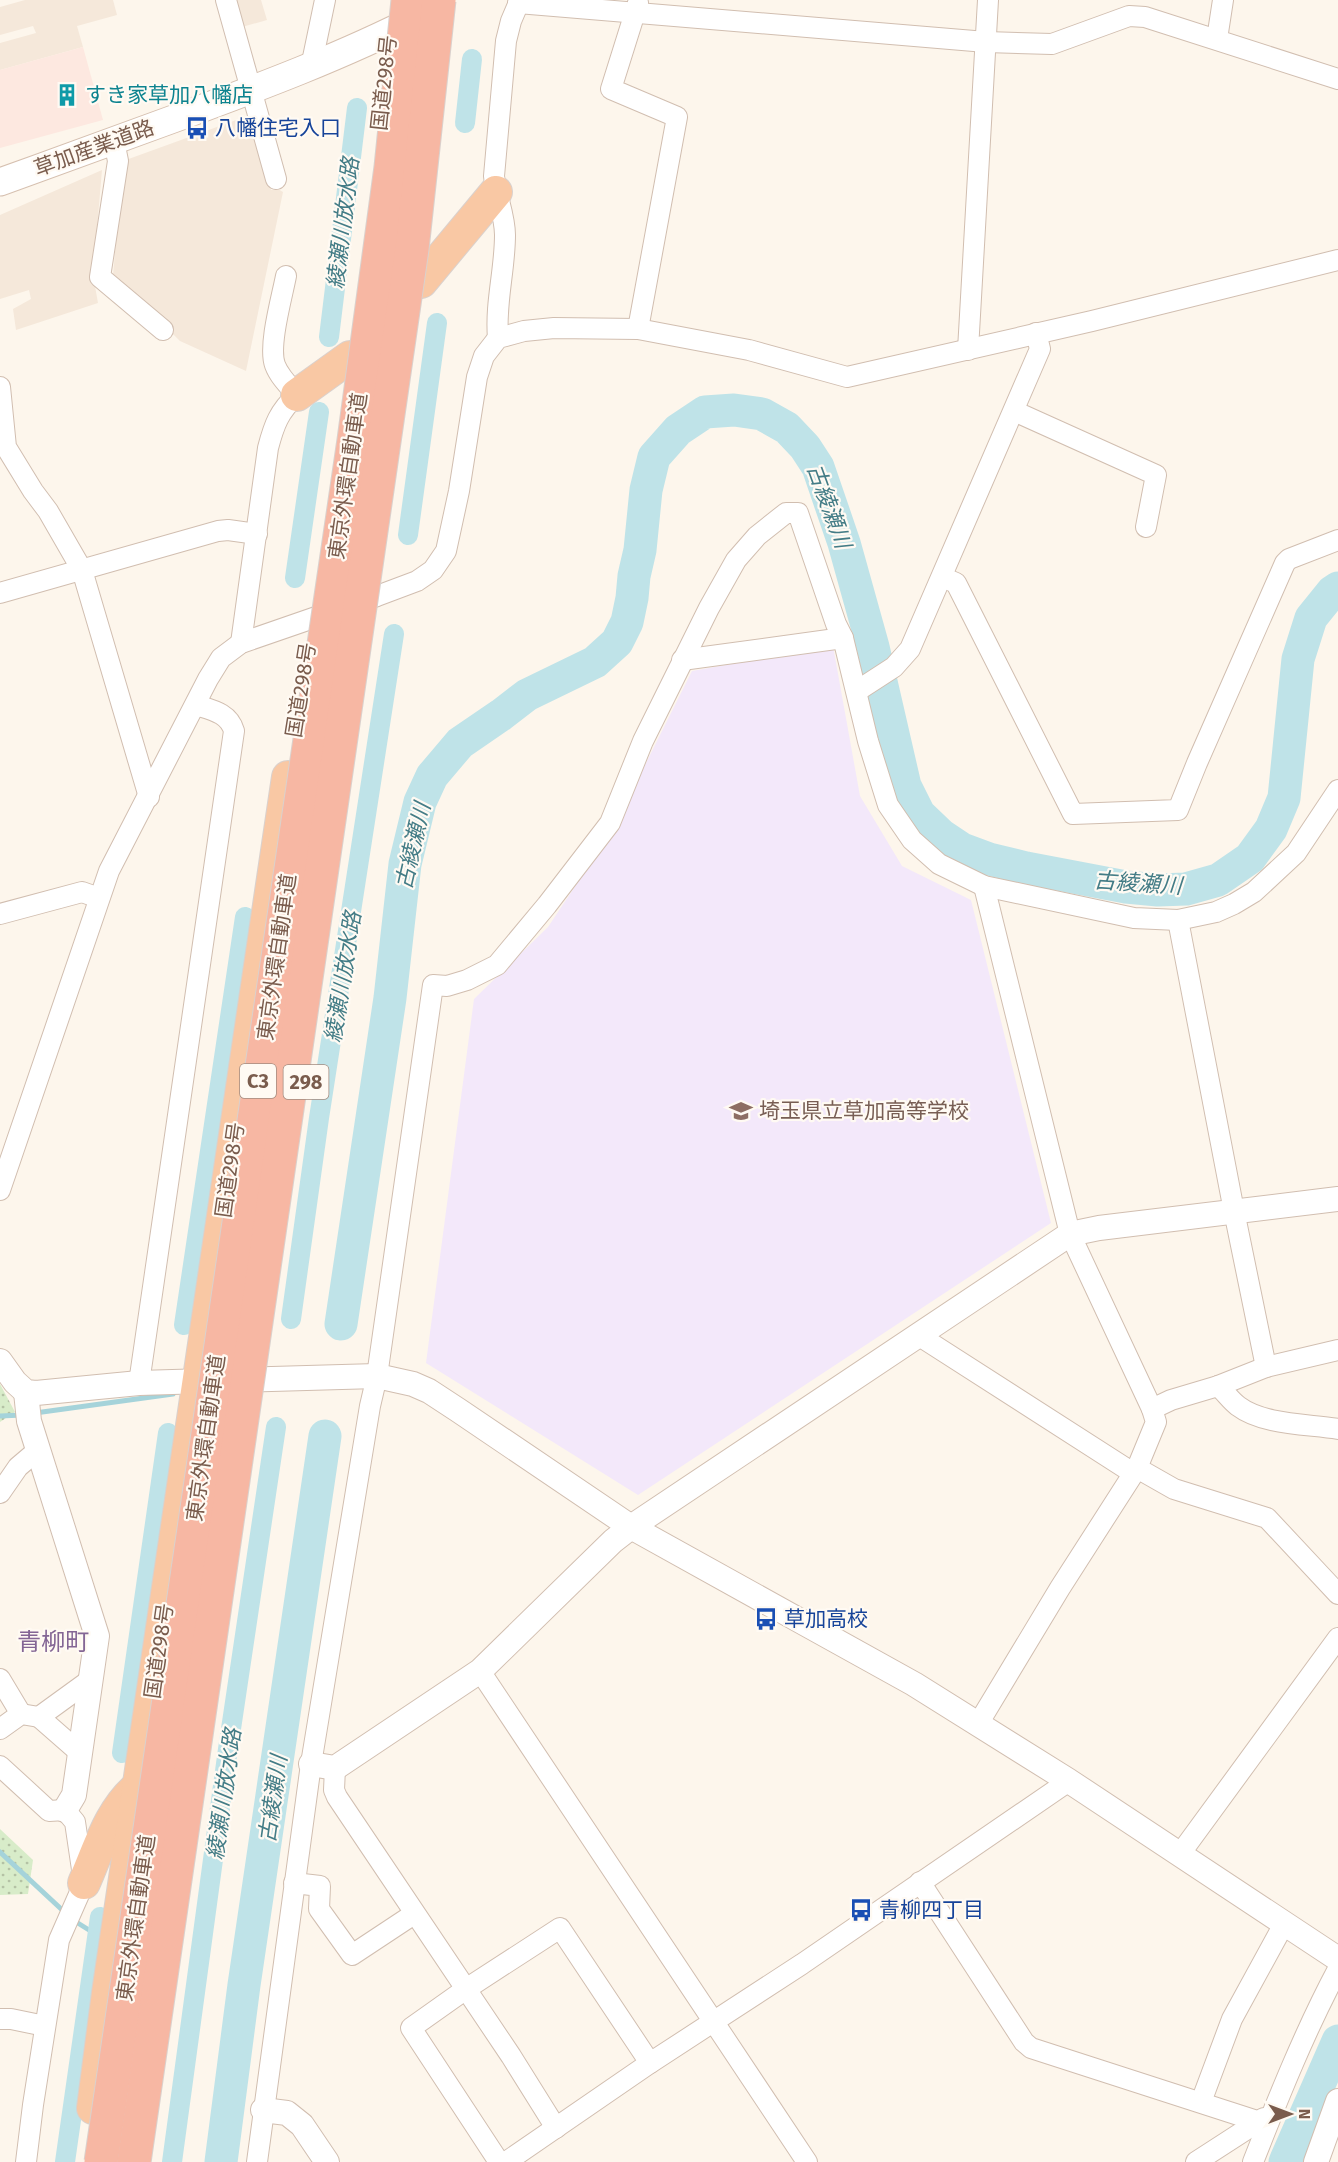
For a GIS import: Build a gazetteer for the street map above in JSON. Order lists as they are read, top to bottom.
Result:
{
  "streets": {
    "highway": [
      "国道298号",
      "東京外環自動車道",
      "C3",
      "298"
    ],
    "main road": ["草加産業道路"]
  },
  "crossings": [
    ["国道298号", "草加産業道路"],
    ["草加産業道路", "298"]
  ],
  "districts": ["青柳町"],
  "water": ["綾瀬川放水路", "古綾瀬川"],
  "places": {
    "building": ["すき家草加八幡店"],
    "bus stop": ["八幡住宅入口", "草加高校", "青柳四丁目"],
    "school or university": ["埼玉県立草加高等学校"]
  },
  "north": "right"
}
